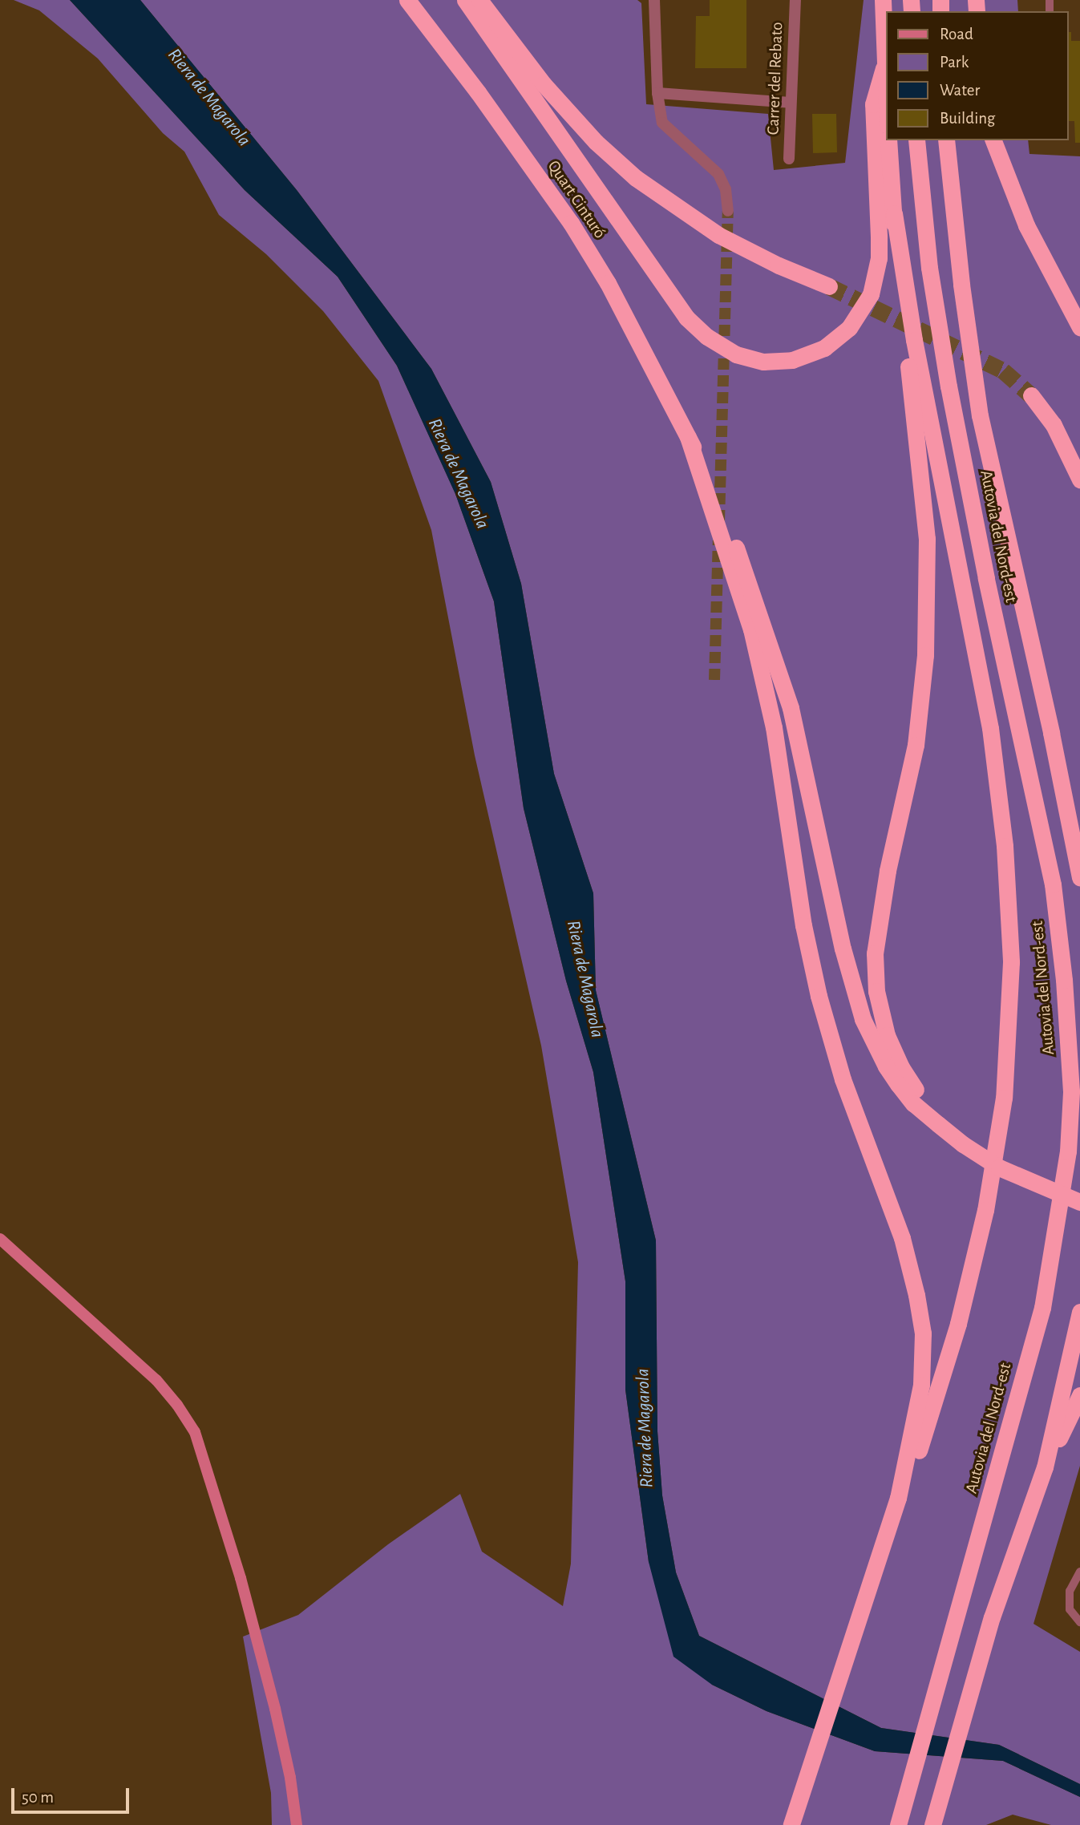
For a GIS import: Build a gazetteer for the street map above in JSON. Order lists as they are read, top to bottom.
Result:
{
  "streets": {
    "highway": ["Quart Cinturó", "Autovia del Nord-est"],
    "street": ["Carrer del Rebato"]
  },
  "water": ["Riera de Magarola"],
  "legend": [
    "Road",
    "Park",
    "Water",
    "Building"
  ],
  "scale_bar": "50 m"
}
